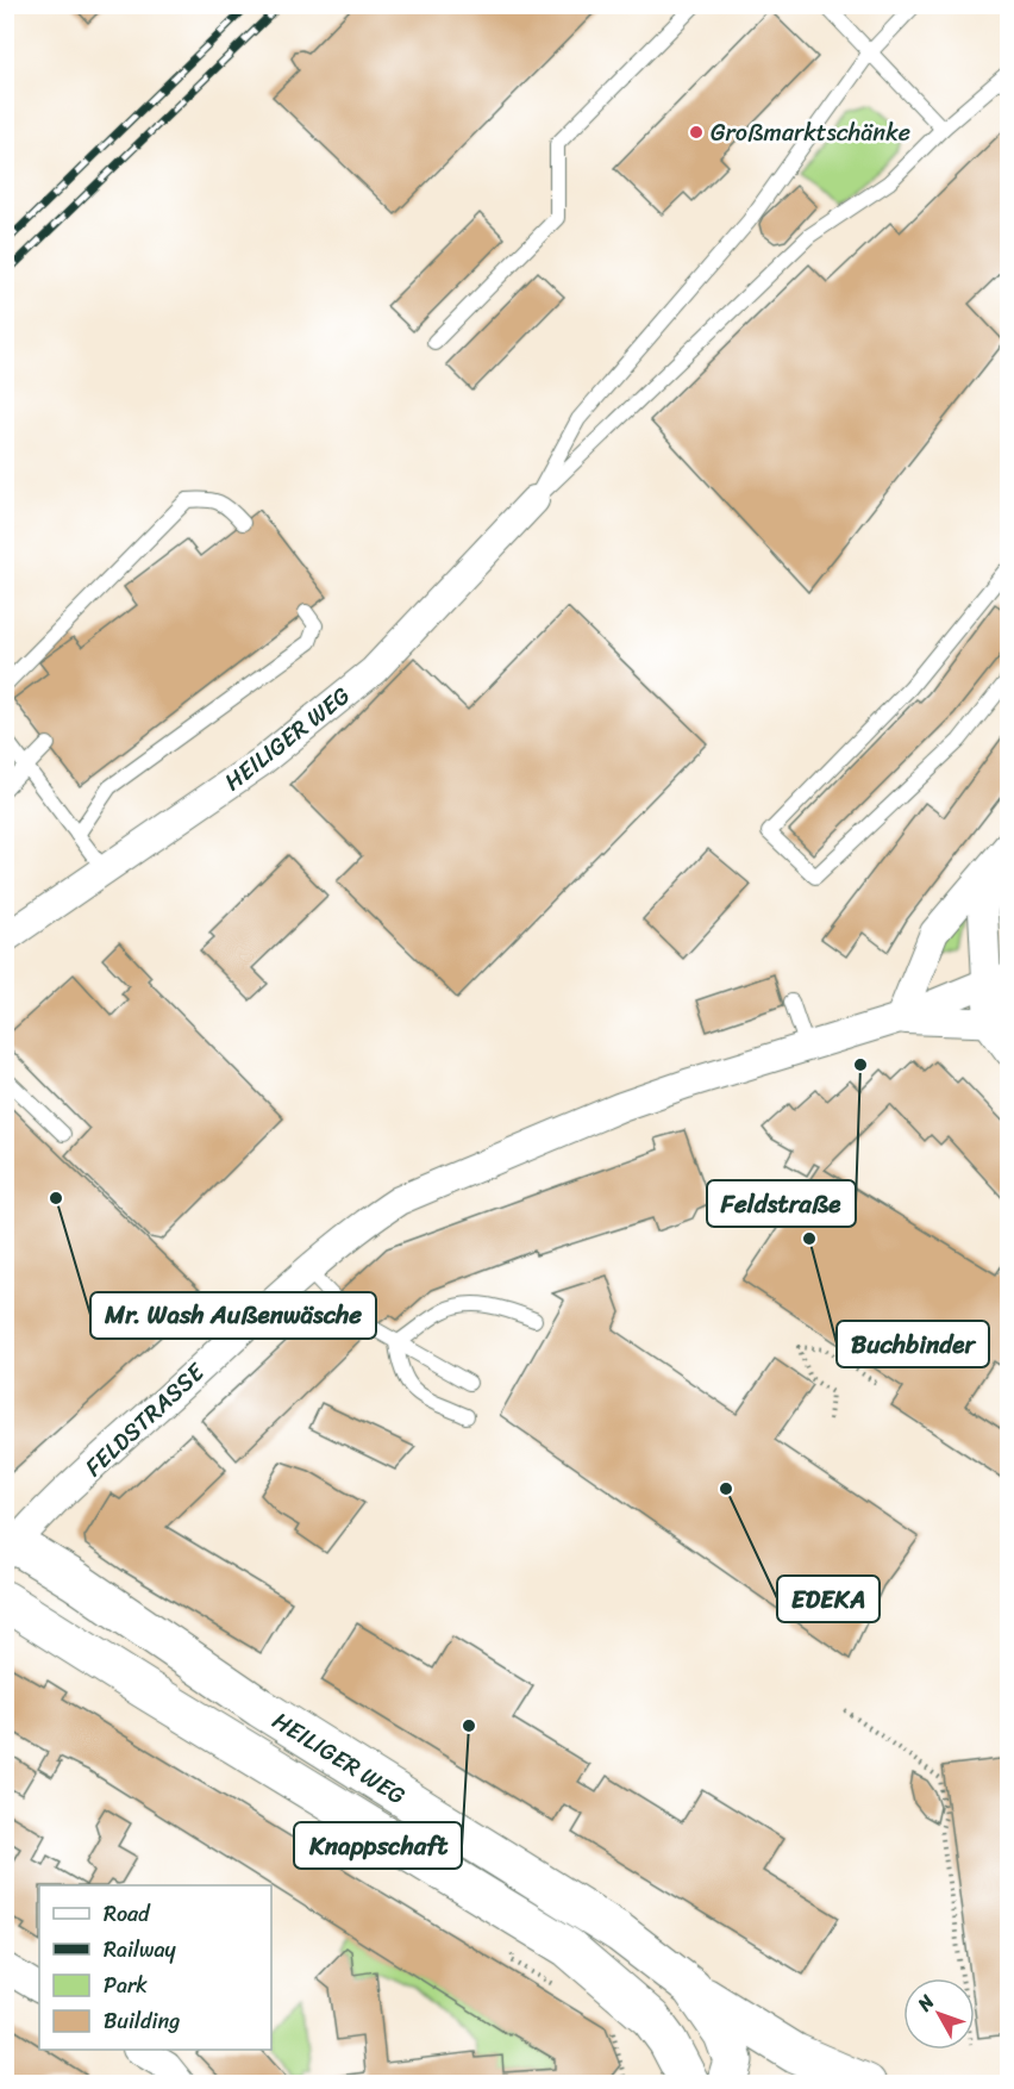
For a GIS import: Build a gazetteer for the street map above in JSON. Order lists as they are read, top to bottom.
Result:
{
  "streets": {
    "main road": ["HEILIGER WEG"],
    "street": ["FELDSTRASSE"]
  },
  "crossings": [
    ["HEILIGER WEG", "FELDSTRASSE"]
  ],
  "places": [
    "Großmarktschänke",
    "Feldstraße",
    "Mr. Wash Außenwäsche",
    "Buchbinder",
    "EDEKA",
    "Knappschaft"
  ],
  "legend": [
    "Road",
    "Railway",
    "Park",
    "Building"
  ],
  "north": "top left"
}
